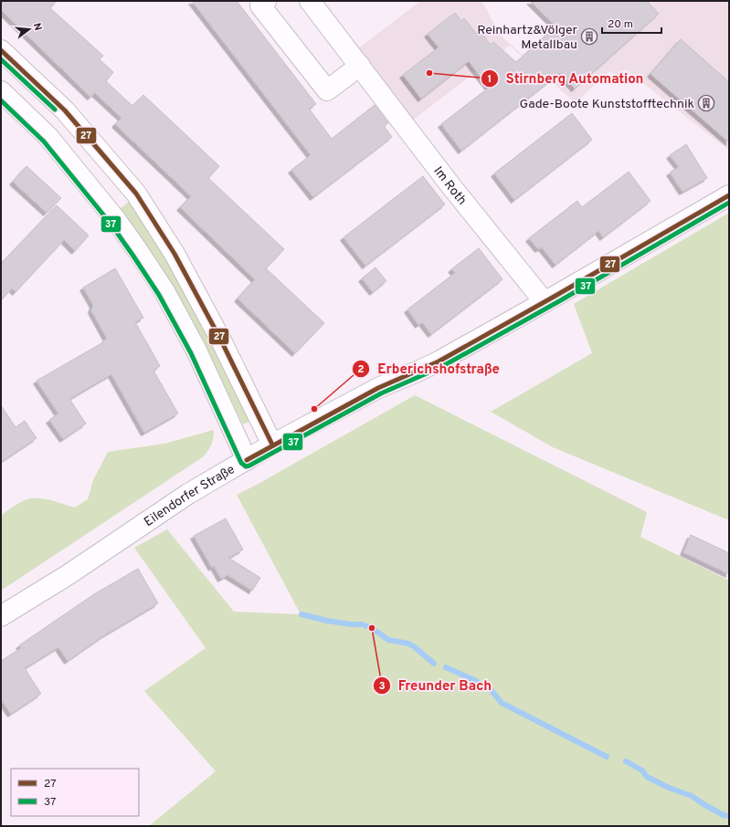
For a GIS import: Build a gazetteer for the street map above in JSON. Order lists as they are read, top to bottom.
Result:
{
  "streets": {
    "street": ["Im Roth", "Eilendorfer Straße"]
  },
  "crossings": [
    ["Im Roth", "Eilendorfer Straße"]
  ],
  "places": {
    "building": ["Reinhartz&Völger Metallbau", "Gade-Boote Kunststofftechnik"],
    "other": ["Stirnberg Automation", "Erberichshofstraße", "Freunder Bach"]
  },
  "lines": ["transit line 27", "transit line 37"],
  "legend": ["27", "37"],
  "scale_bar": "20 m",
  "north": "right"
}
